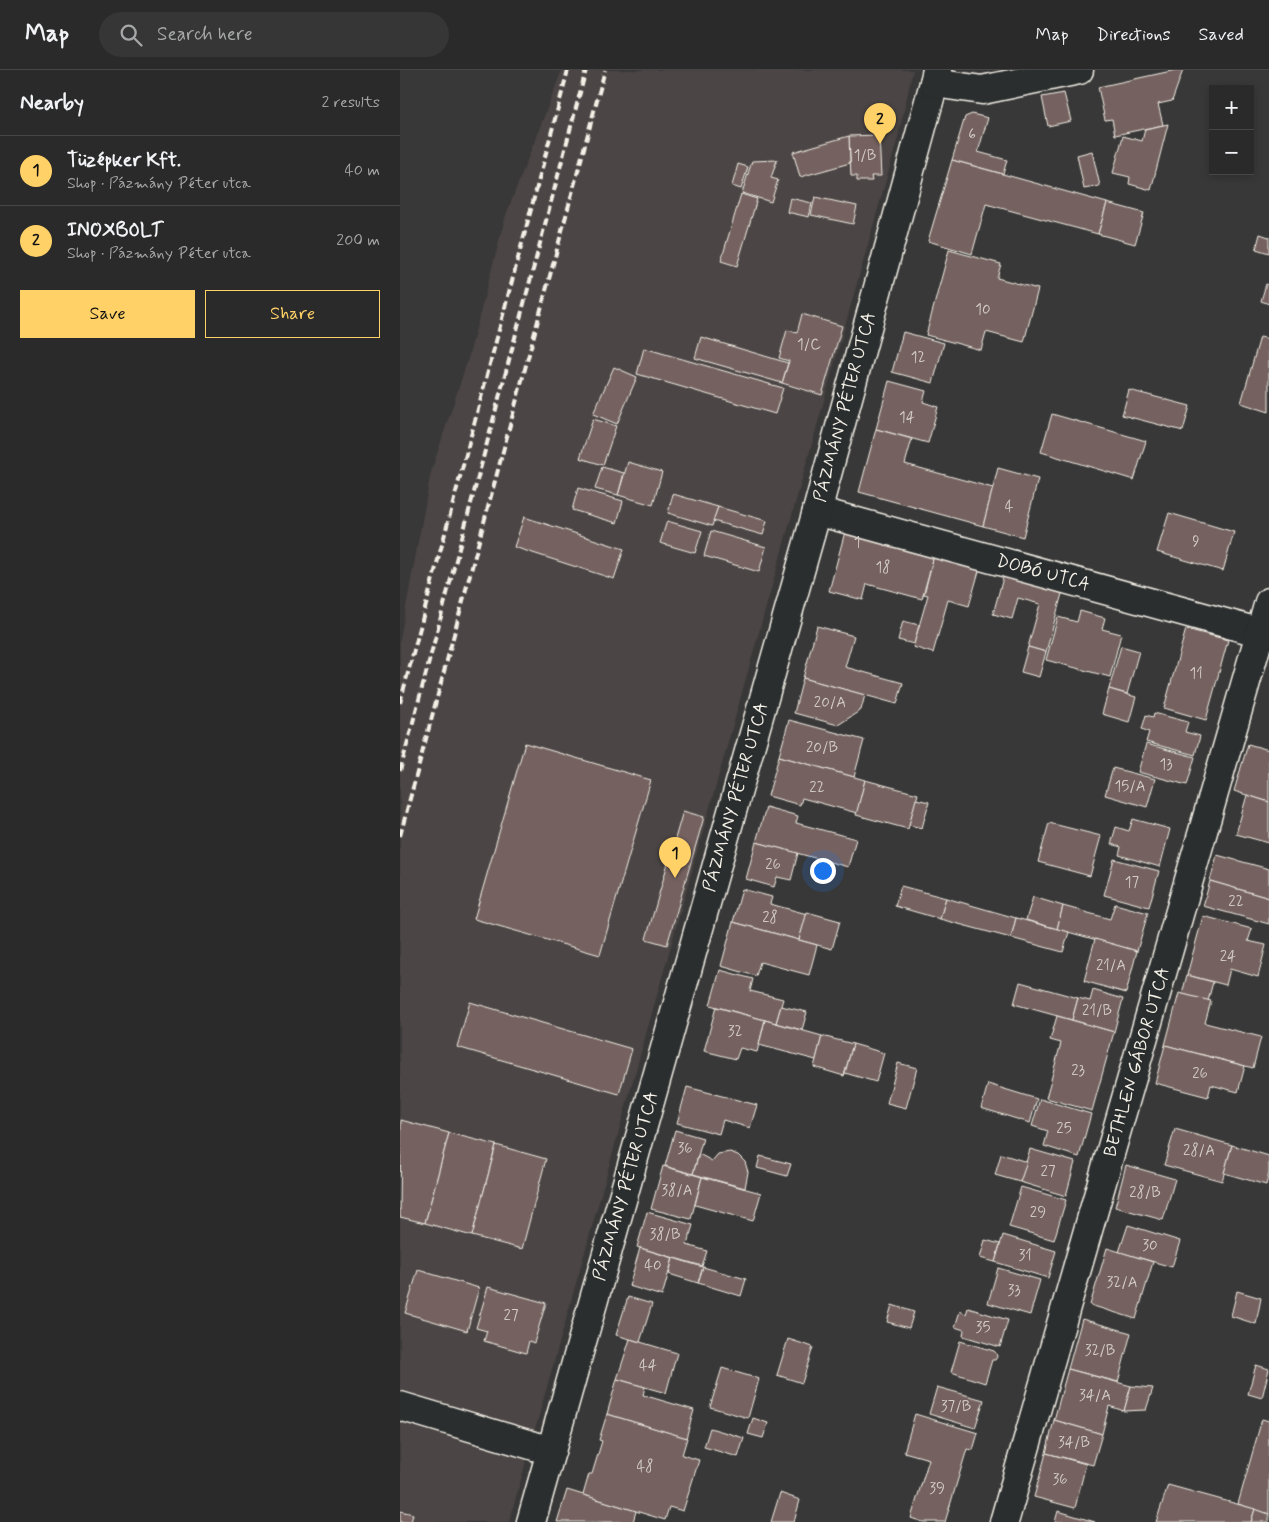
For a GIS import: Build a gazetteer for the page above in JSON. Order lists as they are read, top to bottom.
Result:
{
  "streets": {
    "street": ["PÁZMÁNY PÉTER UTCA", "DOBÓ UTCA", "BETHLEN GÁBOR UTCA"]
  },
  "crossings": [
    ["PÁZMÁNY PÉTER UTCA", "DOBÓ UTCA"],
    ["DOBÓ UTCA", "BETHLEN GÁBOR UTCA"]
  ],
  "house_numbers": [
    "6",
    "1/B",
    "10",
    "1/C",
    "12",
    "14",
    "4",
    "9",
    "1",
    "18",
    "11",
    "20/A",
    "20/B",
    "13",
    "15/A",
    "22",
    "26",
    "17",
    "22",
    "28",
    "24",
    "21/A",
    "21/B",
    "32",
    "23",
    "26",
    "25",
    "36",
    "28/A",
    "27",
    "38/A",
    "28/B",
    "29",
    "38/B",
    "30",
    "31",
    "40",
    "32/A",
    "33",
    "27",
    "35",
    "32/B",
    "44",
    "34/A",
    "37/B",
    "34/B",
    "48",
    "36",
    "39"
  ],
  "page": {
    "header": "Map",
    "search": "Search here",
    "nav": ["Map", "Directions", "Saved"],
    "heading": ["Nearby", "2 results"],
    "map_buttons": ["+", "−"],
    "pins": ["2", "1"],
    "list": [
      {
        "mark": "1",
        "name": "Tüzépker Kft.",
        "note": "Shop · Pázmány Péter utca",
        "value": "40 m"
      },
      {
        "mark": "2",
        "name": "INOXBOLT",
        "note": "Shop · Pázmány Péter utca",
        "value": "200 m"
      }
    ],
    "buttons": ["Save", "Share"]
  }
}
